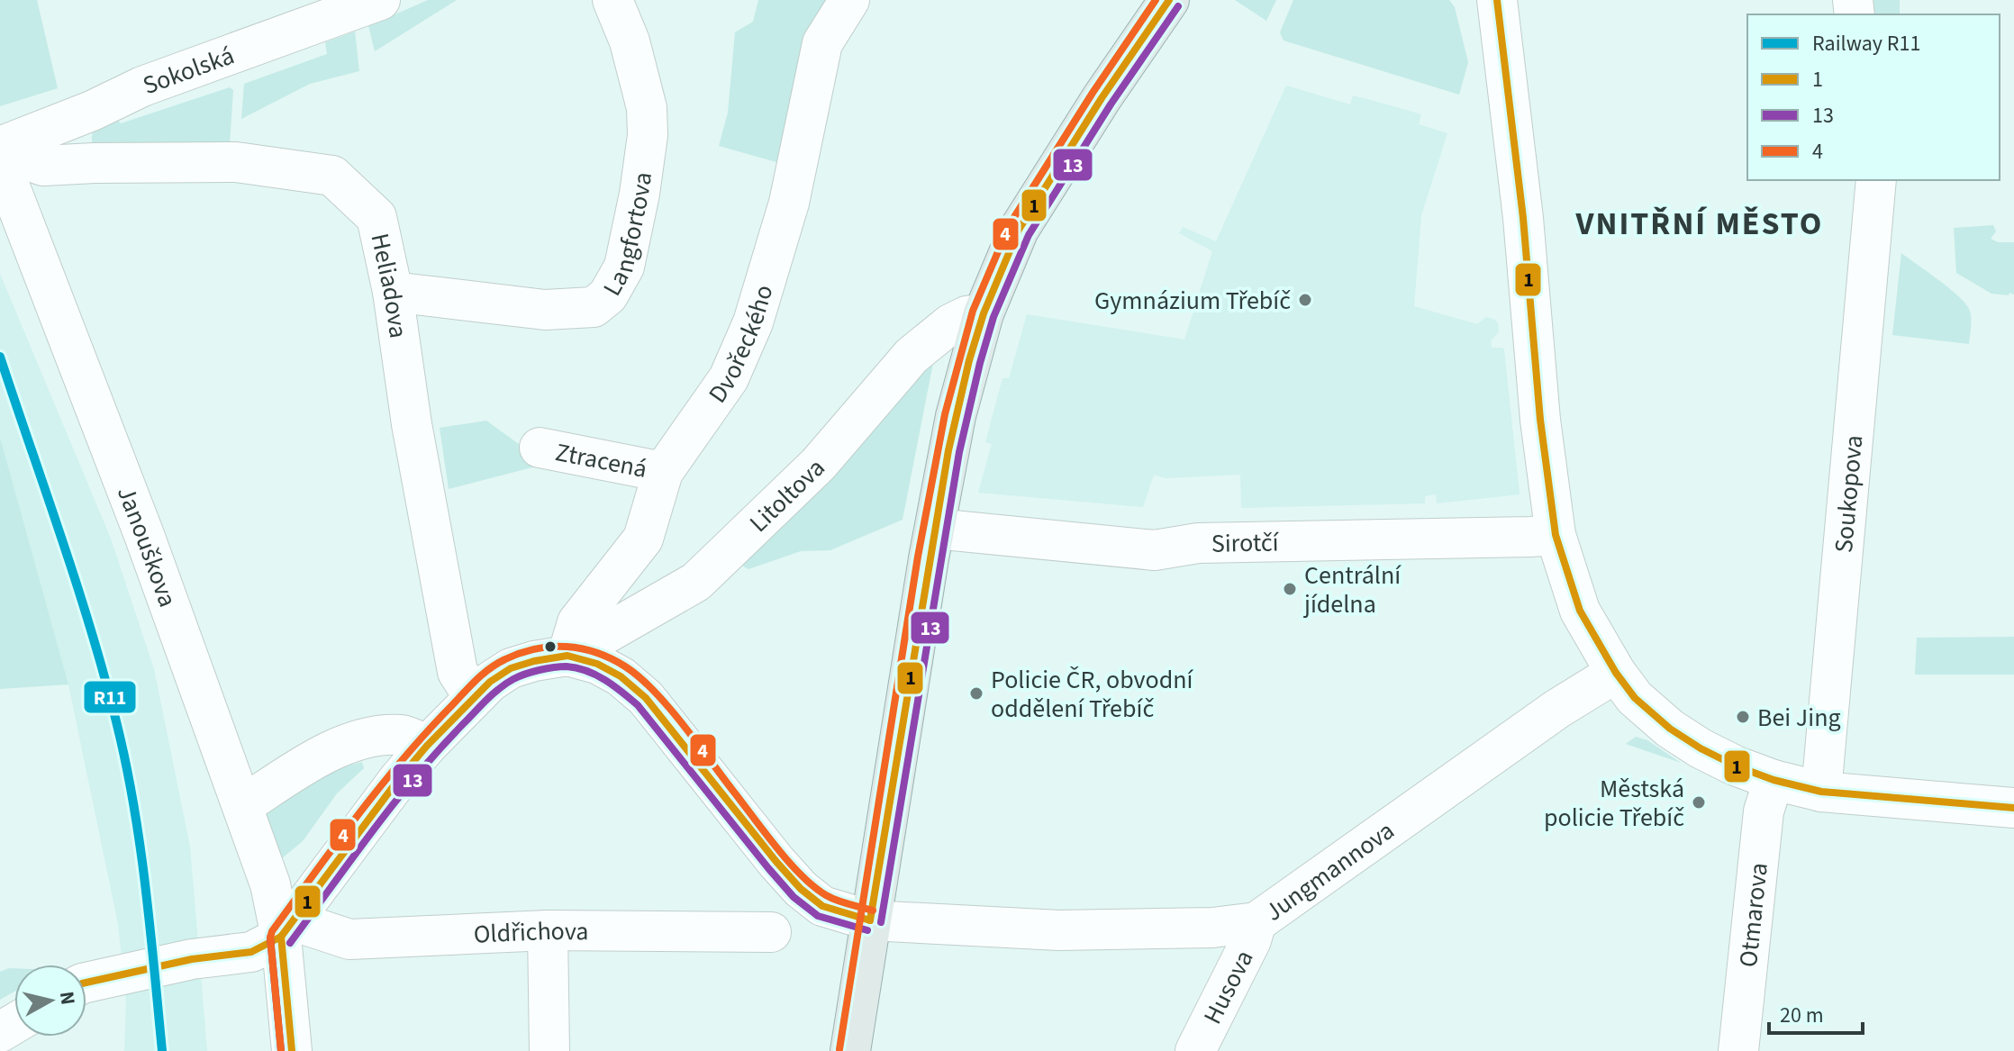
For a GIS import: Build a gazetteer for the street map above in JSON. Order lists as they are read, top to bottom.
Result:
{
  "streets": {
    "street": [
      "Sokolská",
      "Langfortova",
      "Heliadova",
      "Dvořeckého",
      "Ztracená",
      "Soukopova",
      "Litoltova",
      "Sirotčí",
      "Janouškova",
      "Jungmannova",
      "Otmarova",
      "Oldřichova",
      "Husova"
    ]
  },
  "crossings": [
    ["Sokolská", "Heliadova"],
    ["Langfortova", "Heliadova"],
    ["Dvořeckého", "Ztracená"],
    ["Dvořeckého", "Litoltova"],
    ["Dvořeckého", "Jungmannova"],
    ["Litoltova", "Jungmannova"],
    ["Janouškova", "Oldřichova"],
    ["Jungmannova", "Husova"]
  ],
  "districts": ["VNITŘNÍ MĚSTO"],
  "places": [
    "Gymnázium Třebíč",
    "Centrální jídelna",
    "Policie ČR, obvodní oddělení Třebíč",
    "Bei Jing",
    "Městská policie Třebíč"
  ],
  "lines": [
    "transit line 1",
    "transit line 4",
    "transit line 13",
    "rail line R11"
  ],
  "legend": [
    "Railway R11",
    "1",
    "13",
    "4"
  ],
  "scale_bar": "20 m",
  "north": "right"
}
